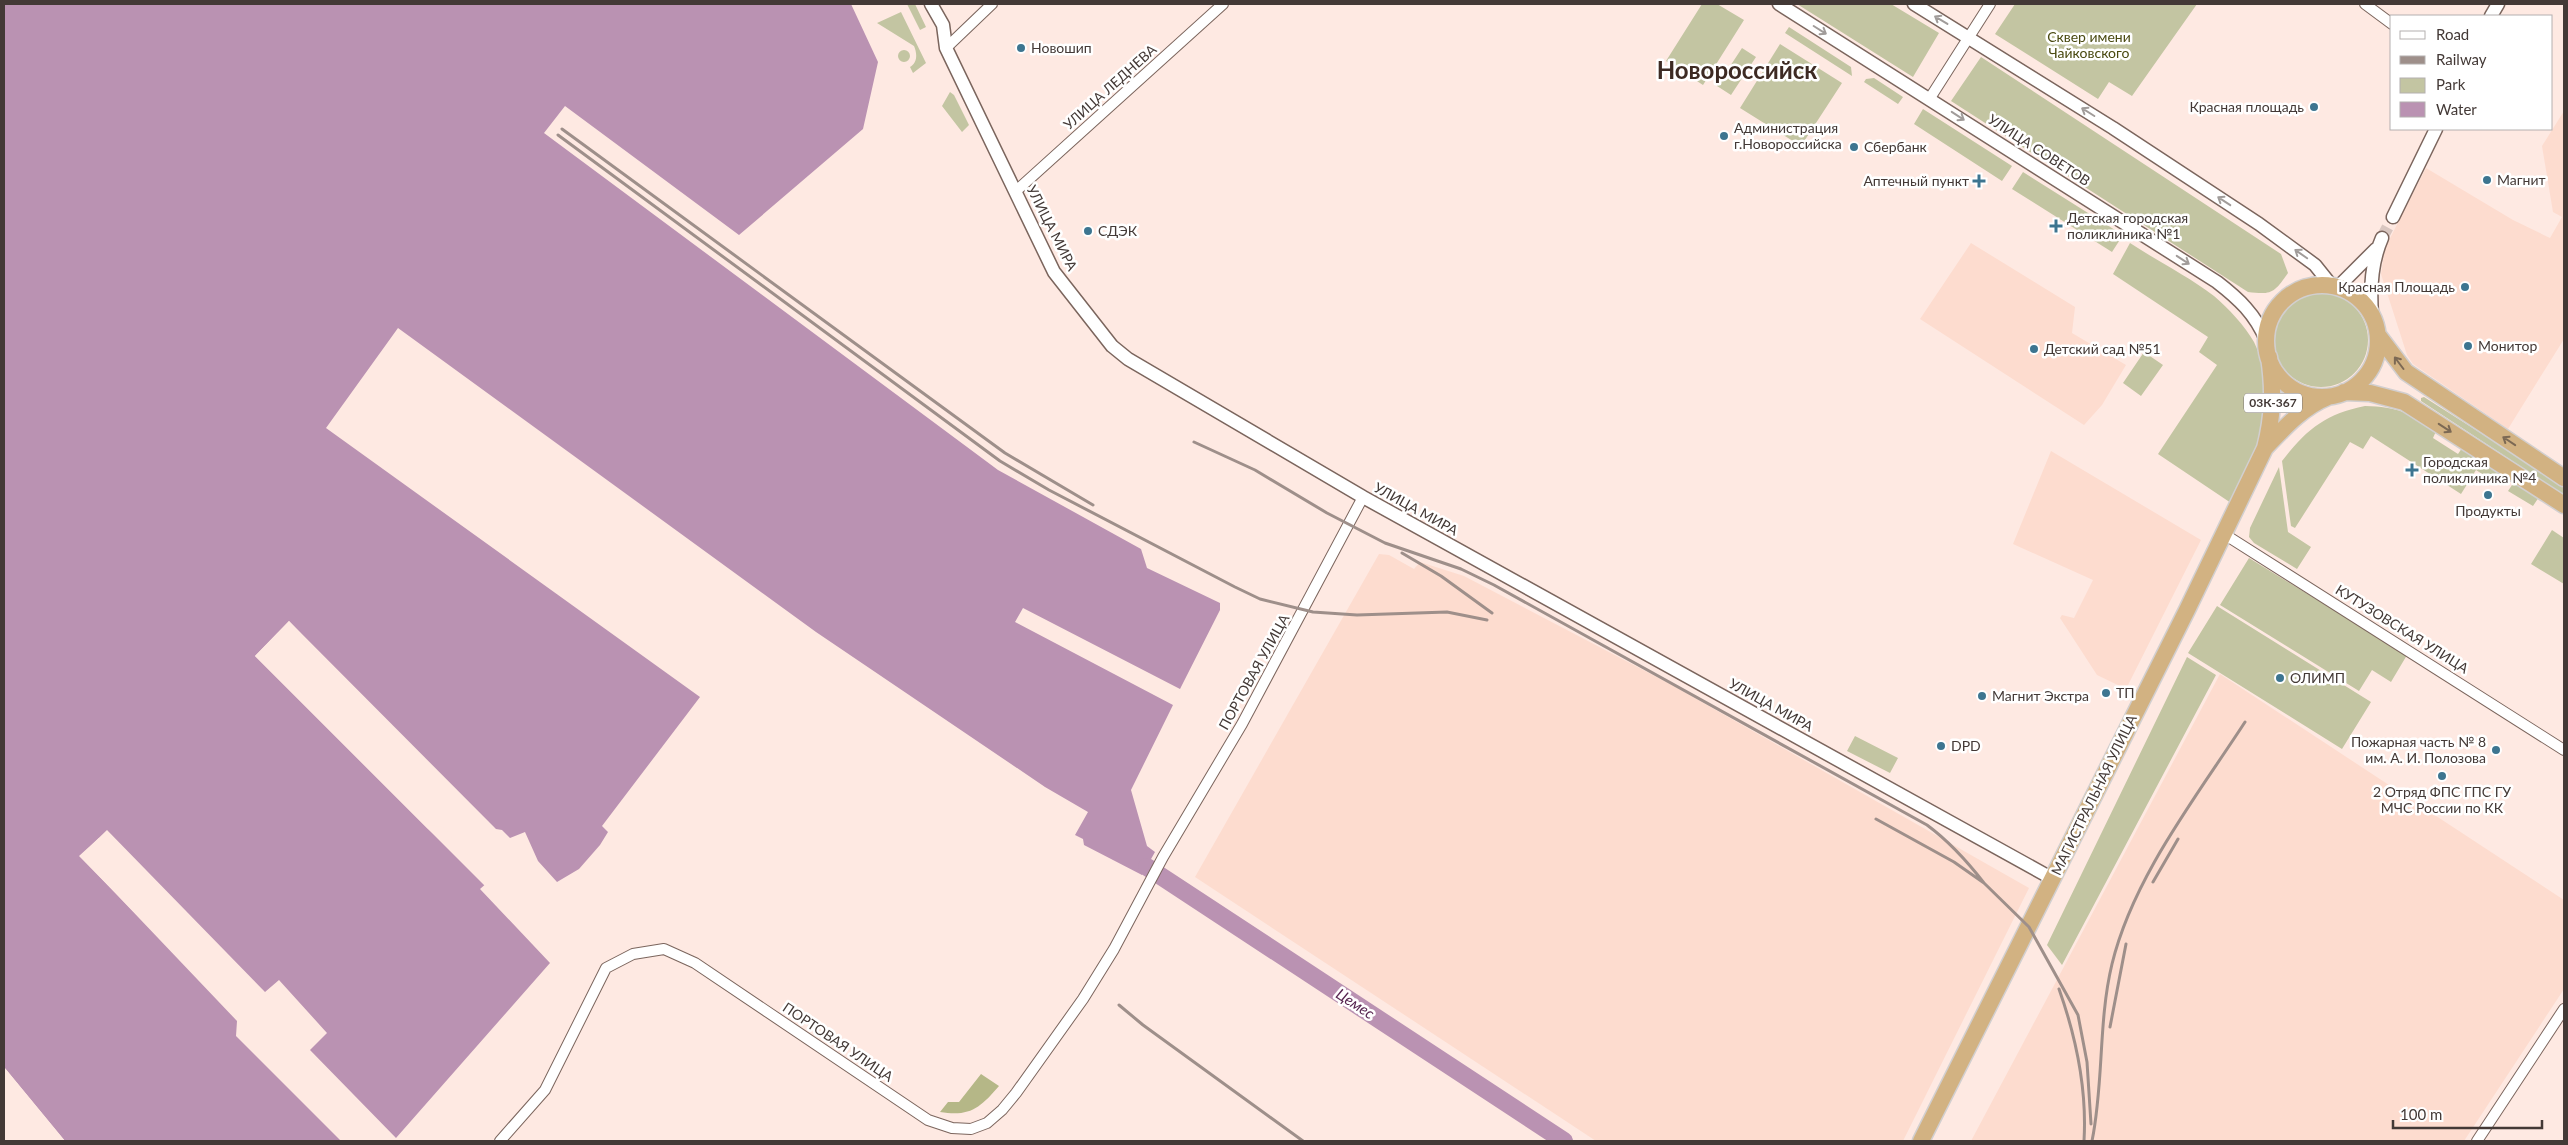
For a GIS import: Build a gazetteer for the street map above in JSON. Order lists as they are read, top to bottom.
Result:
{
  "streets": {
    "highway": ["03К-367", "МАГИСТРАЛЬНАЯ УЛИЦА"],
    "street": [
      "УЛИЦА ЛЕДНЕВА",
      "УЛИЦА СОВЕТОВ",
      "УЛИЦА МИРА",
      "КУТУЗОВСКАЯ УЛИЦА",
      "ПОРТОВАЯ УЛИЦА"
    ]
  },
  "crossings": [
    ["УЛИЦА ЛЕДНЕВА", "УЛИЦА МИРА"],
    ["УЛИЦА СОВЕТОВ", "МАГИСТРАЛЬНАЯ УЛИЦА"],
    ["УЛИЦА МИРА", "ПОРТОВАЯ УЛИЦА"],
    ["УЛИЦА МИРА", "МАГИСТРАЛЬНАЯ УЛИЦА"],
    ["КУТУЗОВСКАЯ УЛИЦА", "МАГИСТРАЛЬНАЯ УЛИЦА"]
  ],
  "districts": ["Новороссийск"],
  "water": ["Цемес"],
  "parks": ["Сквер имени Чайковского"],
  "places": {
    "other": [
      "Новошип",
      "Красная площадь",
      "Администрация г.Новороссийска",
      "Сбербанк",
      "Магнит",
      "СДЭК",
      "Красная Площадь",
      "Монитор",
      "Детский сад №51",
      "Продукты",
      "ОЛИМП",
      "ТП",
      "Магнит Экстра",
      "DPD",
      "Пожарная часть № 8 им. А. И. Полозова",
      "2 Отряд ФПС ГПС ГУ МЧС России по КК"
    ],
    "health": ["Аптечный пункт", "Детская городская поликлиника №1", "Городская поликлиника №4"]
  },
  "legend": [
    "Road",
    "Railway",
    "Park",
    "Water"
  ],
  "scale_bar": "100 m"
}
